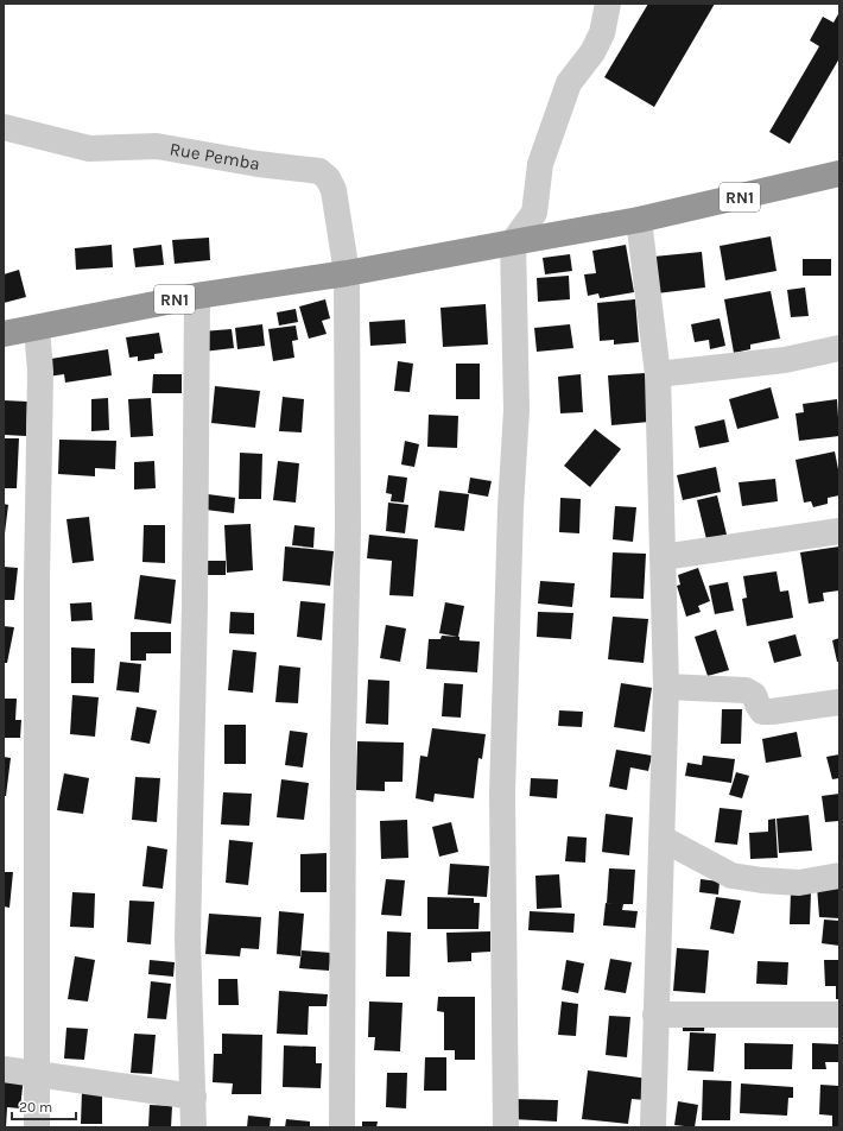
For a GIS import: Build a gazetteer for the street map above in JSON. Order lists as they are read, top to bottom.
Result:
{
  "streets": {
    "highway": ["RN1"],
    "street": ["Rue Pemba"]
  },
  "crossings": [
    ["Rue Pemba", "RN1"]
  ],
  "scale_bar": "20 m"
}
